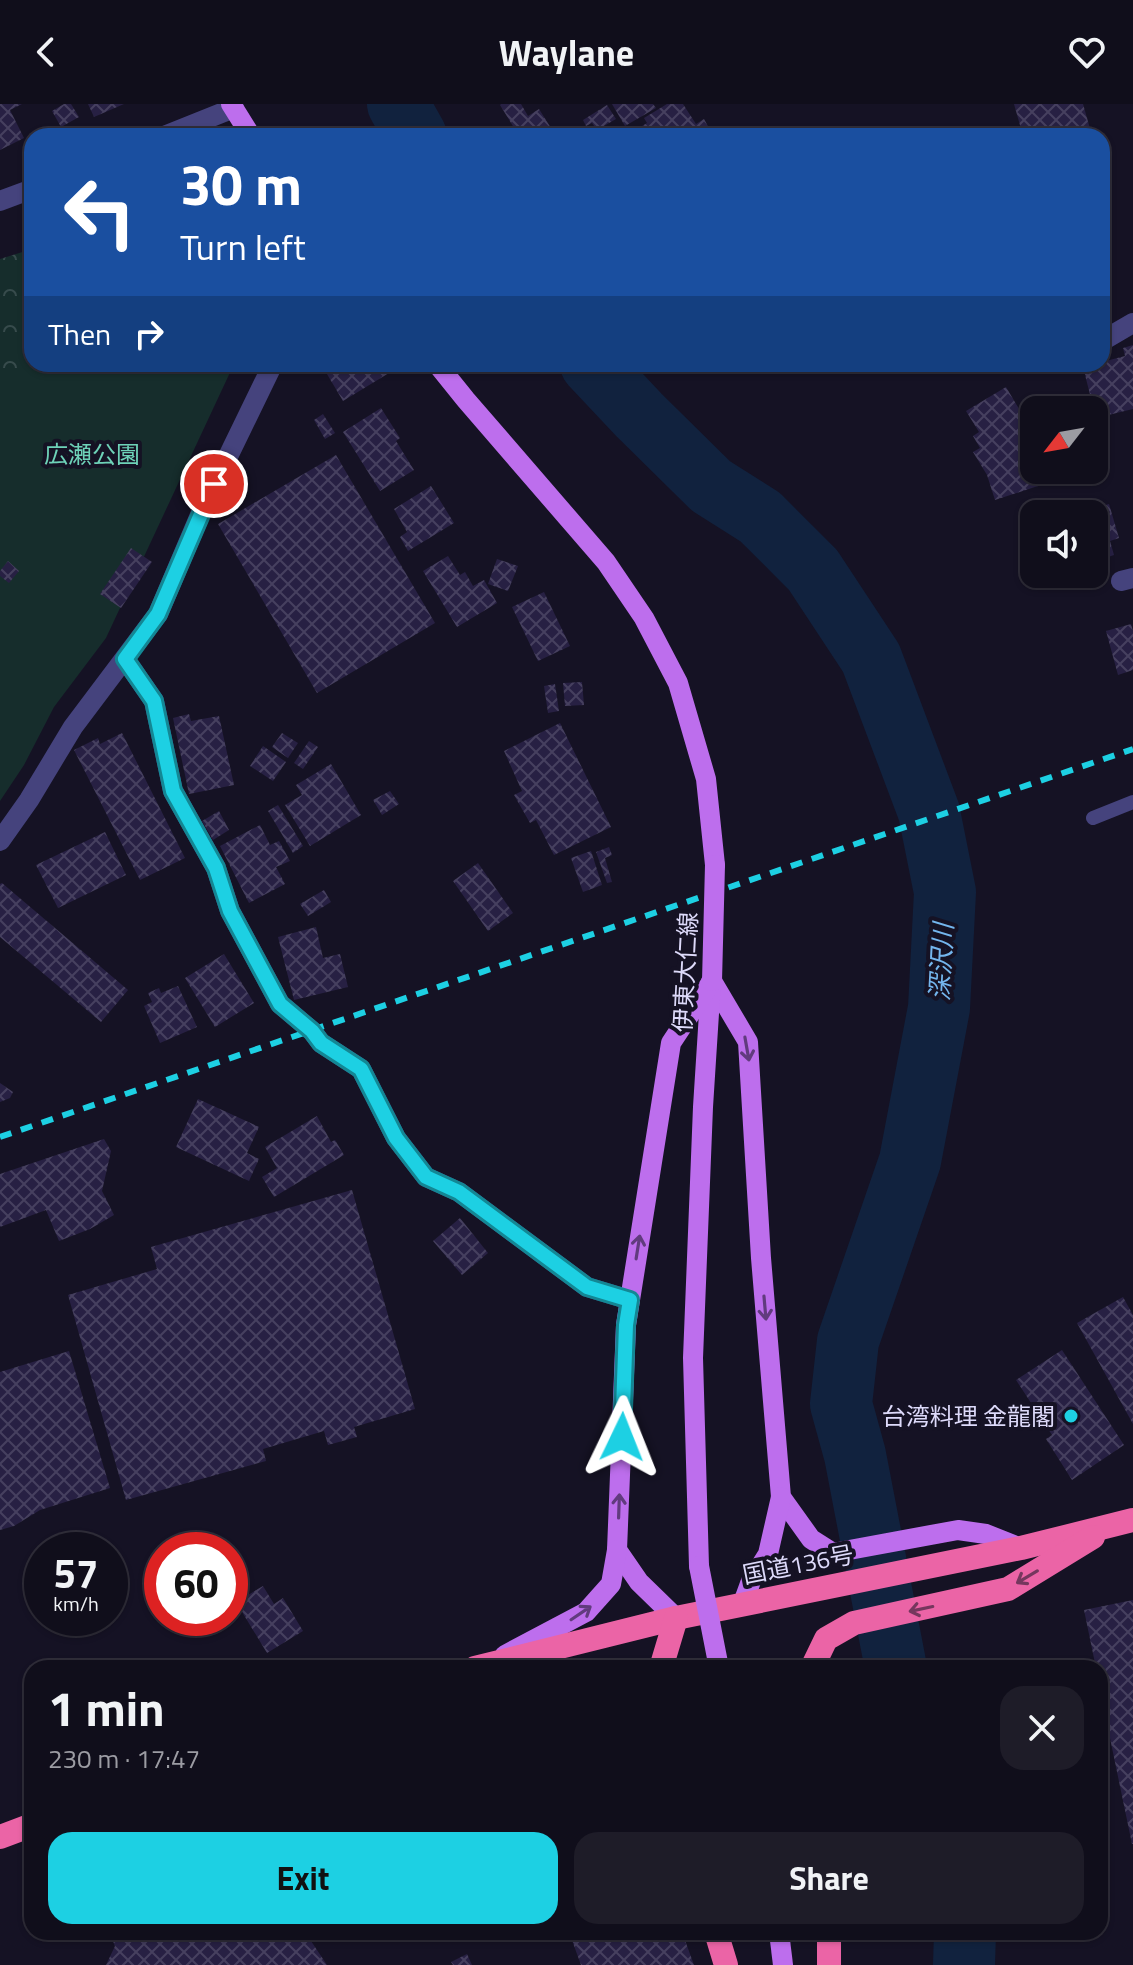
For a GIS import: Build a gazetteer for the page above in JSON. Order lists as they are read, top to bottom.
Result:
{
  "streets": {
    "highway": ["国道136号"],
    "main road": ["伊東大仁線"]
  },
  "water": ["深沢川"],
  "parks": ["広瀬公園"],
  "places": ["台湾料理 金龍閣"],
  "north": "bottom left",
  "page": {
    "header": "Waylane",
    "turn": ["30 m", "Turn left"],
    "then": "Then",
    "speed": "57 km/h",
    "limit": "60",
    "heading": ["1 min", "230 m · 17:47"],
    "buttons": ["Exit", "Share"]
  }
}
